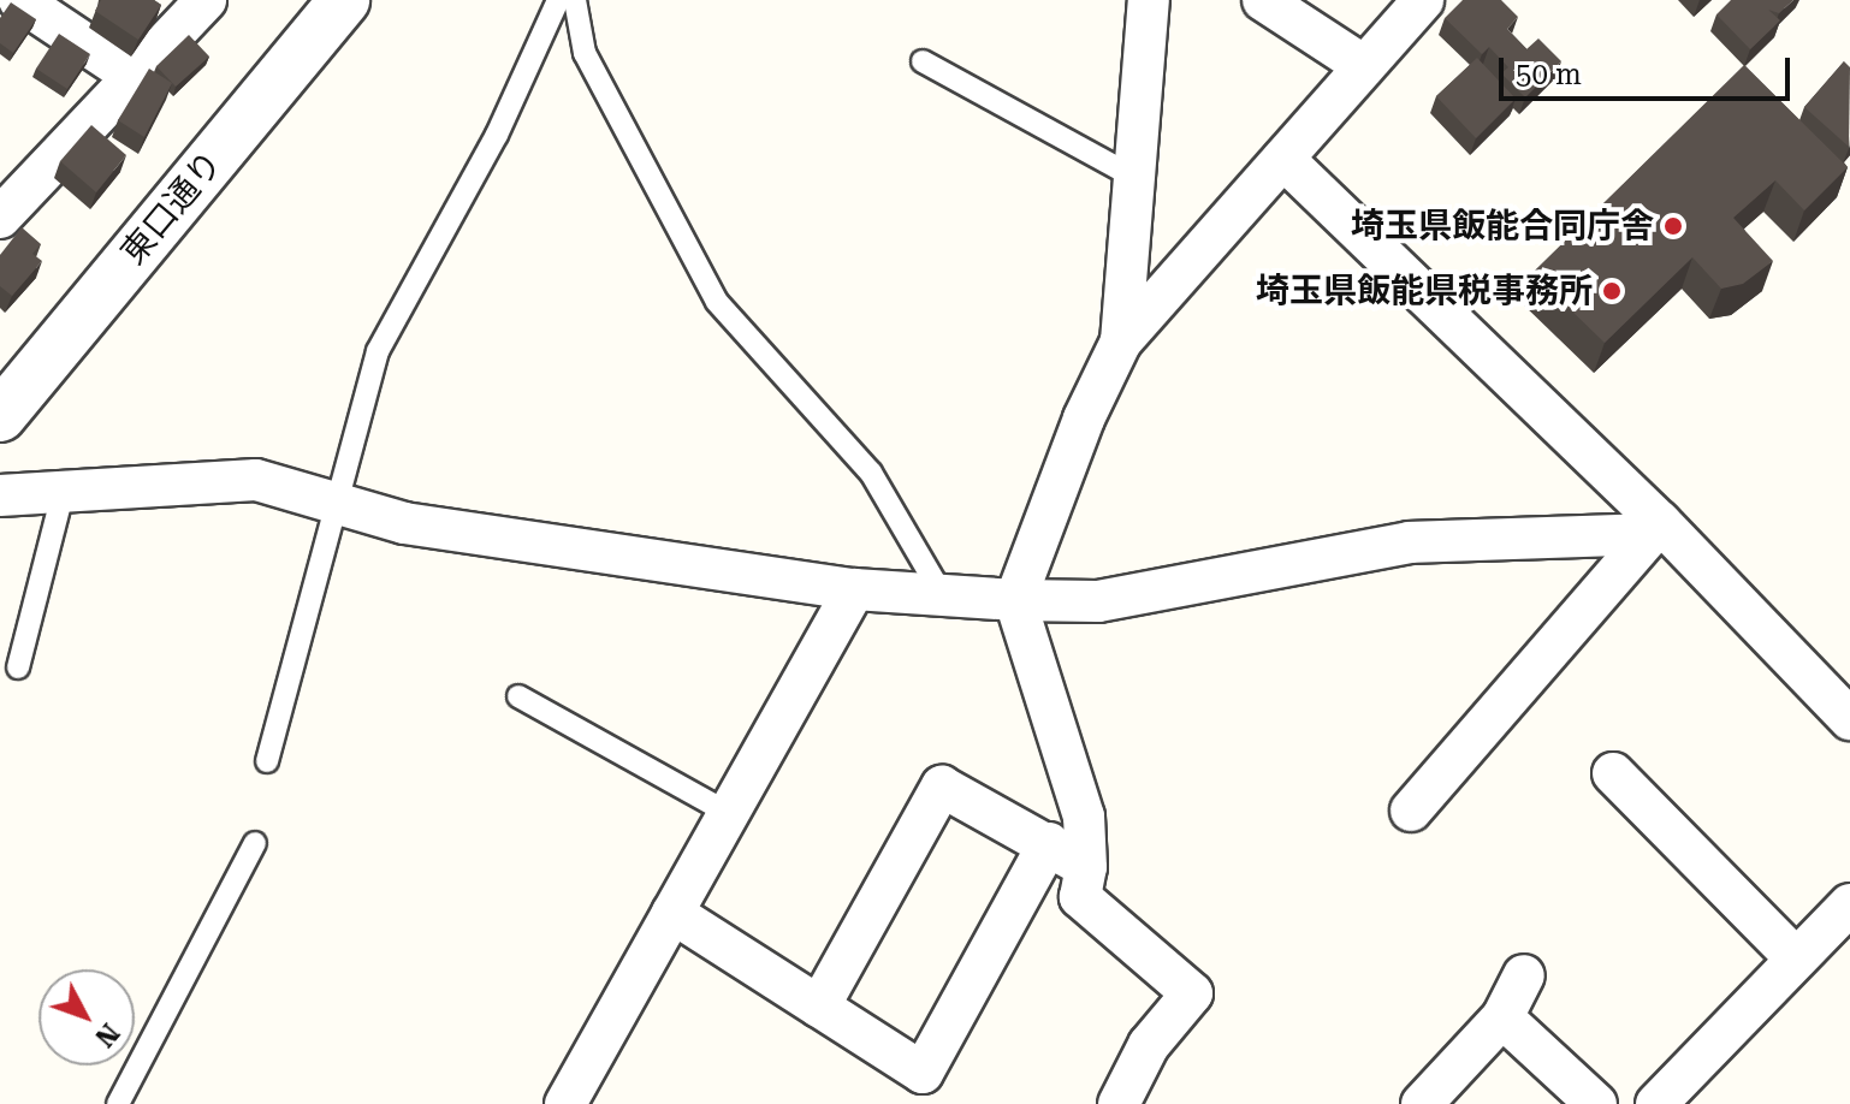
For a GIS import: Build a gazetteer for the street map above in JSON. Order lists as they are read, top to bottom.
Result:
{
  "streets": {
    "street": ["東口通り"]
  },
  "places": ["埼玉県飯能合同庁舎", "埼玉県飯能県税事務所"],
  "scale_bar": "50 m",
  "north": "bottom right"
}
